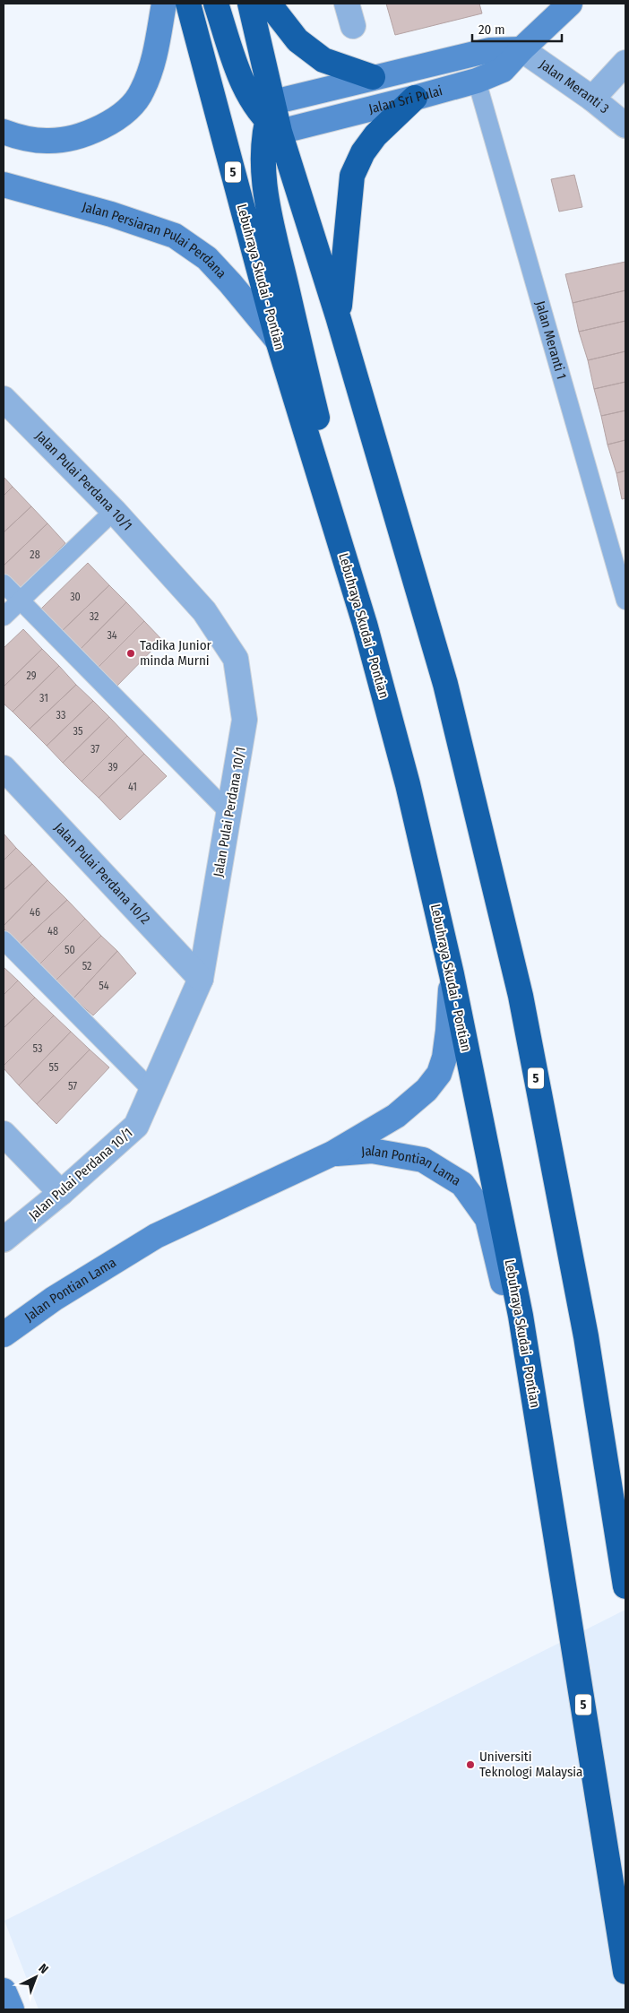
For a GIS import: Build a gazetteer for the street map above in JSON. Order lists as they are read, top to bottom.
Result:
{
  "streets": {
    "highway": ["5", "Lebuhraya Skudai - Pontian"],
    "street": [
      "Jalan Meranti 3",
      "Jalan Sri Pulai",
      "Jalan Persiaran Pulai Perdana",
      "Jalan Pulai Perdana 10/1",
      "Jalan Pulai Perdana 10/2",
      "Jalan Pontian Lama"
    ],
    "lane": ["Jalan Meranti 1"]
  },
  "crossings": [
    ["Jalan Meranti 3", "Jalan Sri Pulai"],
    ["Jalan Sri Pulai", "5"],
    ["Jalan Sri Pulai", "Jalan Meranti 1"],
    ["Jalan Persiaran Pulai Perdana", "Lebuhraya Skudai - Pontian"],
    ["Lebuhraya Skudai - Pontian", "Jalan Pontian Lama"],
    ["Jalan Pulai Perdana 10/1", "Jalan Pulai Perdana 10/2"]
  ],
  "places": ["Tadika Junior minda Murni", "Universiti Teknologi Malaysia"],
  "house_numbers": [
    "28",
    "30",
    "32",
    "34",
    "29",
    "31",
    "33",
    "35",
    "37",
    "39",
    "41",
    "46",
    "48",
    "50",
    "52",
    "54",
    "53",
    "55",
    "57"
  ],
  "scale_bar": "20 m",
  "north": "top right"
}
